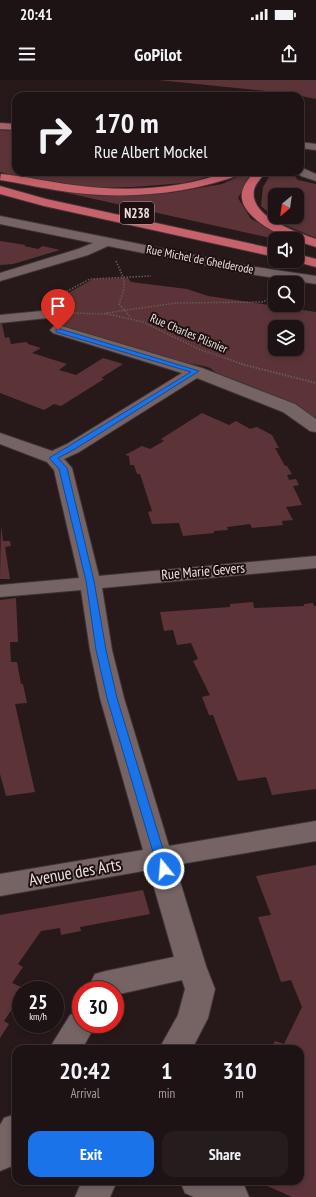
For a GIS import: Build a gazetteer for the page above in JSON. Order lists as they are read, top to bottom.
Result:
{
  "streets": {
    "highway": ["N238"],
    "street": ["Rue Michel de Ghelderode", "Rue Marie Gevers", "Avenue des Arts"],
    "path": ["Rue Charles Plisnier"]
  },
  "north": "bottom left",
  "page": {
    "status": "20:41",
    "header": "GoPilot",
    "turn": ["170 m", "Rue Albert Mockel"],
    "speed": "25 km/h",
    "limit": "30",
    "eta": [
      "20:42",
      "Arrival",
      "1",
      "min",
      "310",
      "m"
    ],
    "buttons": ["Exit", "Share"]
  }
}
